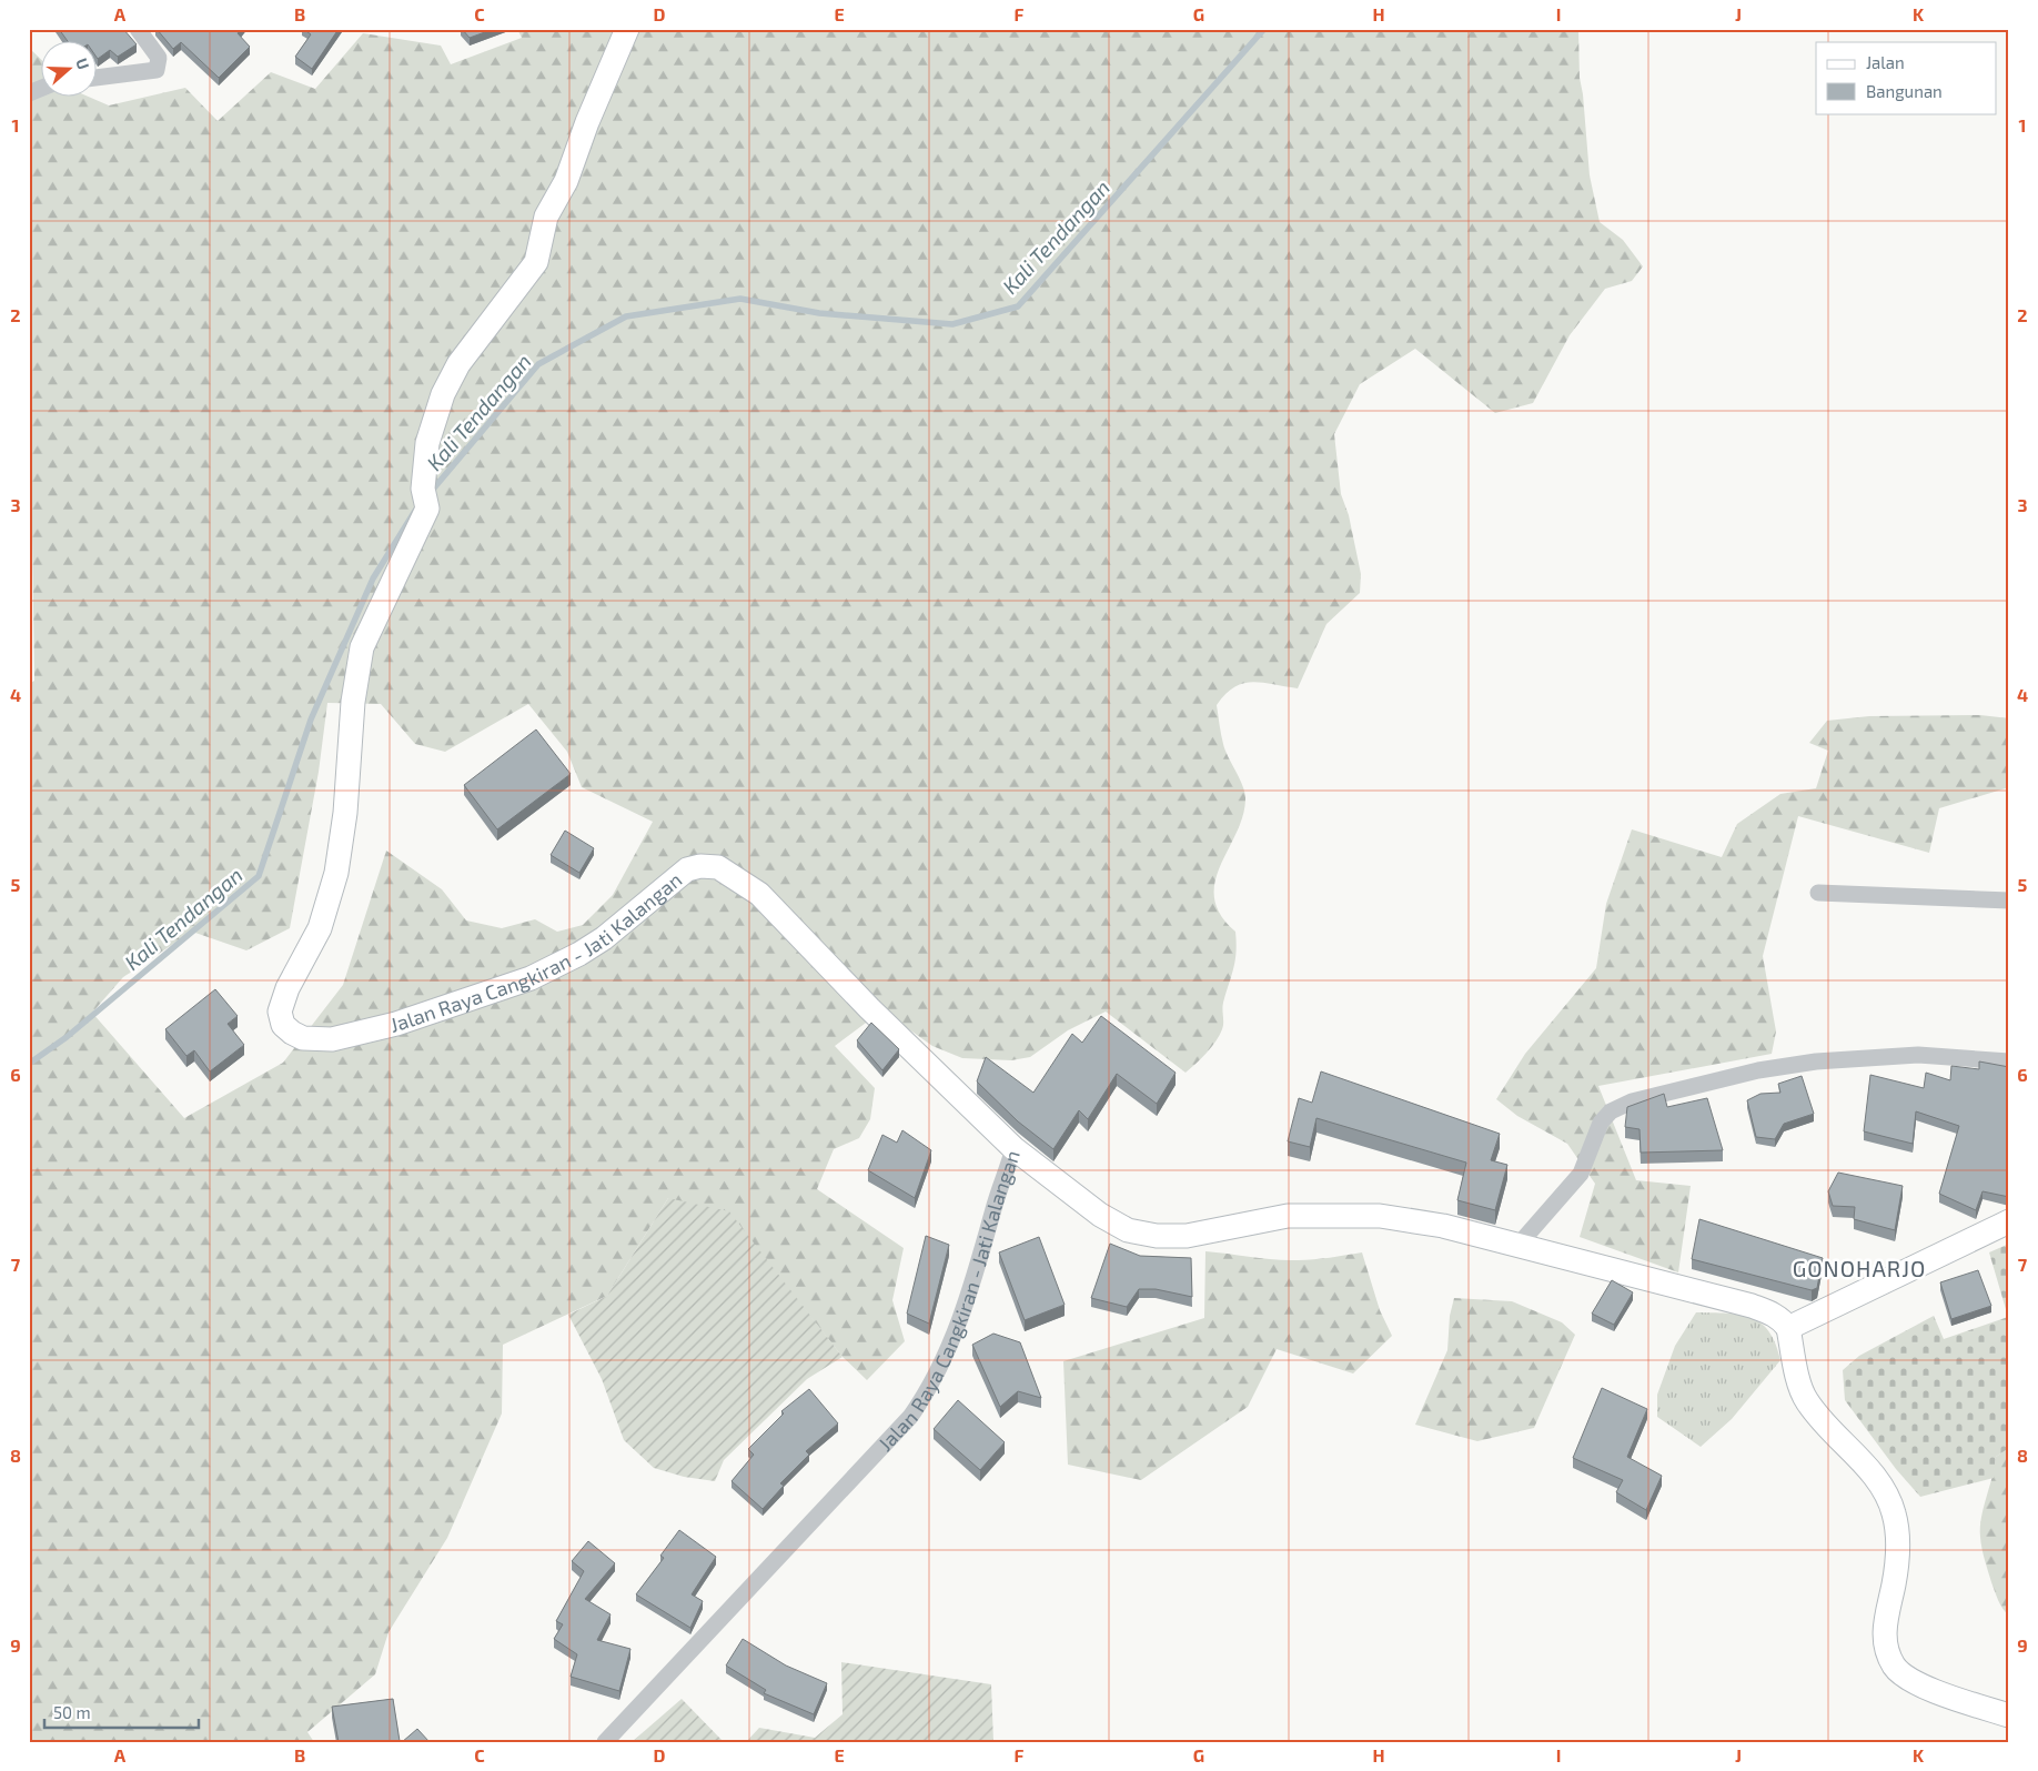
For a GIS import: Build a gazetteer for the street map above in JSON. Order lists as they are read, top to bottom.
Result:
{
  "streets": {
    "street": ["Jalan Raya Cangkiran - Jati Kalangan"]
  },
  "districts": ["GONOHARJO"],
  "water": ["Kali Tendangan"],
  "legend": ["Jalan", "Bangunan"],
  "scale_bar": "50 m",
  "north": "right",
  "grid": {
    "columns": [
      "A",
      "B",
      "C",
      "D",
      "E",
      "F",
      "G",
      "H",
      "I",
      "J",
      "K"
    ],
    "rows": [
      "1",
      "2",
      "3",
      "4",
      "5",
      "6",
      "7",
      "8",
      "9"
    ]
  }
}
